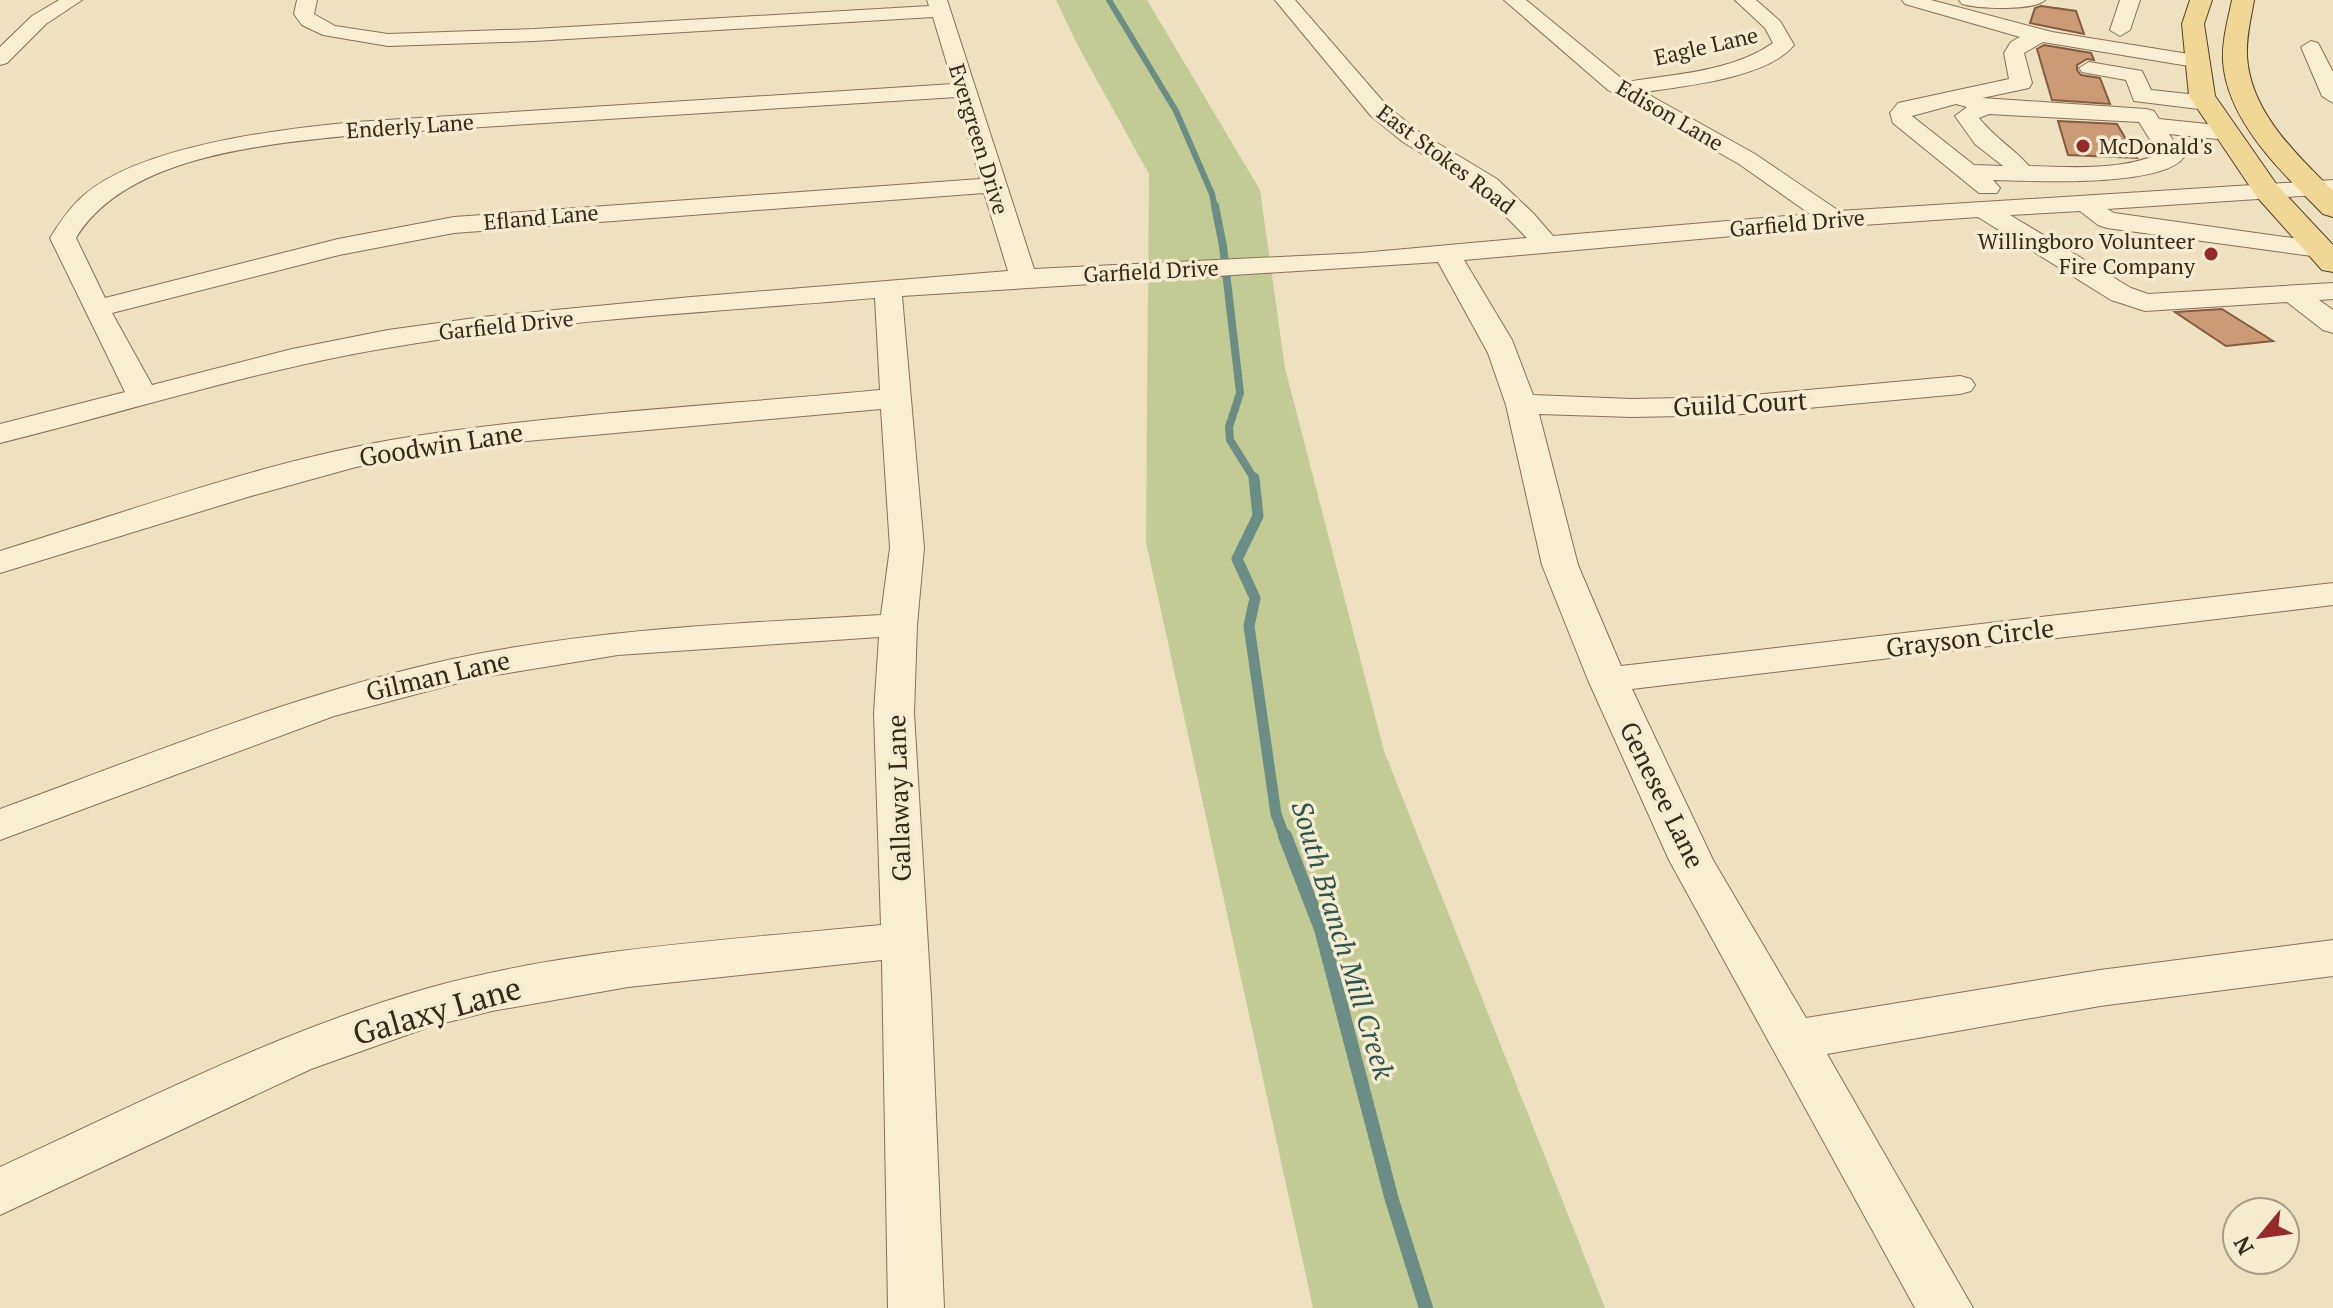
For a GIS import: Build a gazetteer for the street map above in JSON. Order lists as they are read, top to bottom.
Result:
{
  "streets": {
    "street": [
      "Eagle Lane",
      "Edison Lane",
      "Enderly Lane",
      "Evergreen Drive",
      "East Stokes Road",
      "Efland Lane",
      "Garfield Drive",
      "Guild Court",
      "Goodwin Lane",
      "Grayson Circle",
      "Gilman Lane",
      "Genesee Lane",
      "Gallaway Lane",
      "Galaxy Lane"
    ]
  },
  "crossings": [
    ["Eagle Lane", "Edison Lane"],
    ["Edison Lane", "Garfield Drive"],
    ["Enderly Lane", "Evergreen Drive"],
    ["Enderly Lane", "Efland Lane"],
    ["Enderly Lane", "Garfield Drive"],
    ["Evergreen Drive", "Efland Lane"],
    ["Evergreen Drive", "Garfield Drive"],
    ["East Stokes Road", "Garfield Drive"],
    ["Garfield Drive", "Genesee Lane"],
    ["Garfield Drive", "Gallaway Lane"],
    ["Guild Court", "Genesee Lane"],
    ["Goodwin Lane", "Gallaway Lane"],
    ["Grayson Circle", "Genesee Lane"],
    ["Gilman Lane", "Gallaway Lane"],
    ["Gallaway Lane", "Galaxy Lane"]
  ],
  "water": ["South Branch Mill Creek"],
  "places": ["McDonald's", "Willingboro Volunteer Fire Company"],
  "north": "bottom left"
}
